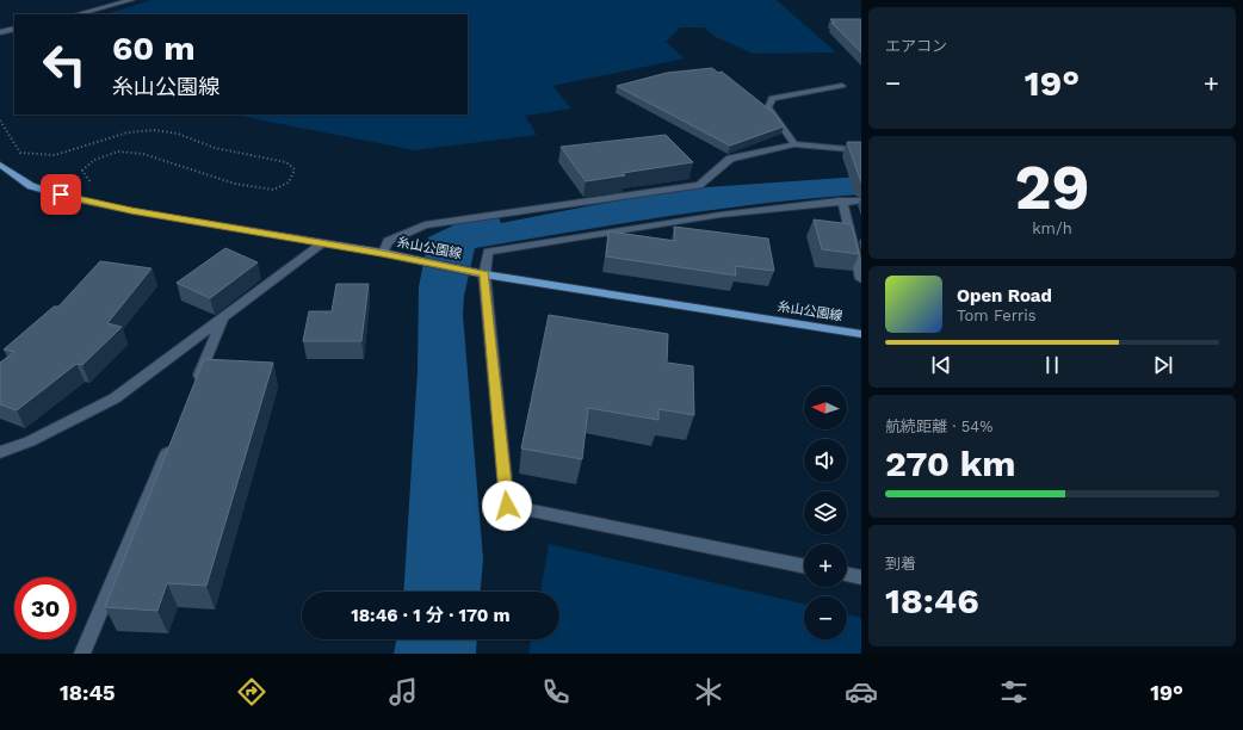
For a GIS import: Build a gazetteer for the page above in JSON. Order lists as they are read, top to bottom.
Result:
{
  "streets": {
    "main road": ["糸山公園線"]
  },
  "north": "left",
  "page": {
    "tile": [
      "エアコン",
      ["29", "km/h"],
      ["航続距離 · 54%", "270 km"],
      ["到着", "18:46"]
    ],
    "turn": ["60 m", "糸山公園線"],
    "heat": ["−", "19°", "+"],
    "song": ["Open Road", "Tom Ferris"],
    "map_buttons": ["+", "−"],
    "limit": "30",
    "trip": "18:46 · 1 分 · 170 m",
    "tabs": ["18:45", "19°"]
  }
}
